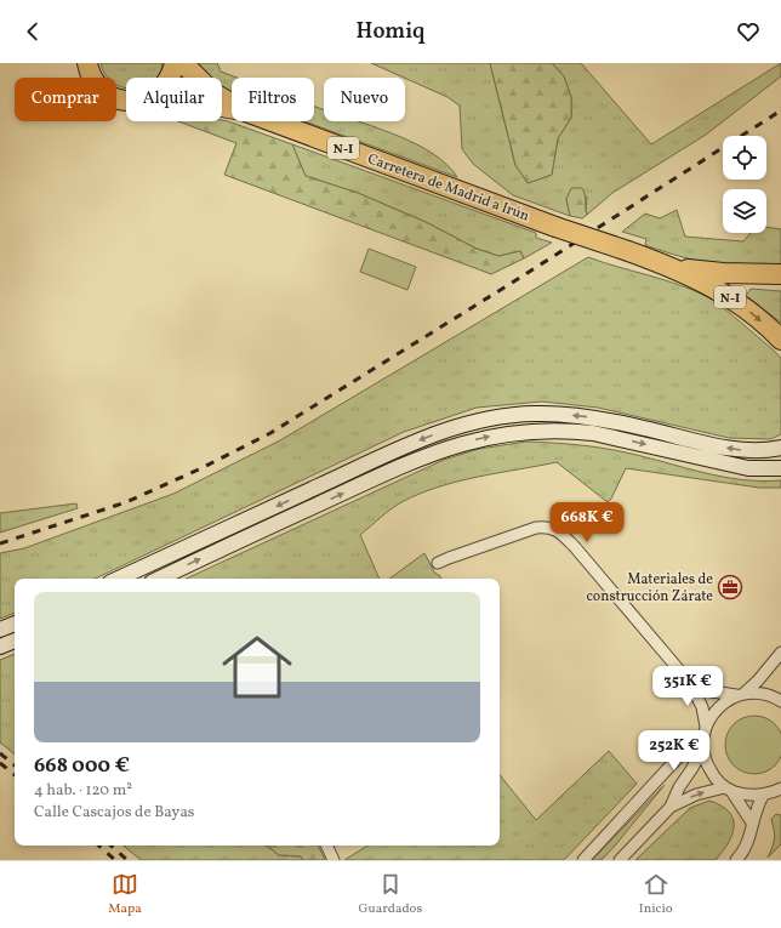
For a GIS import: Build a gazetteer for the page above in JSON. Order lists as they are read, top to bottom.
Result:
{
  "streets": {
    "highway": ["N-I", "Carretera de Madrid a Irún"]
  },
  "crossings": [
    ["N-I", "Carretera de Madrid a Irún"]
  ],
  "places": {
    "office": ["Materiales de construcción Zárate"]
  },
  "page": {
    "header": "Homiq",
    "chip": [
      "Comprar",
      "Alquilar",
      "Filtros",
      "Nuevo"
    ],
    "price": ["668K €", "351K €", "252K €"],
    "list": [
      {
        "name": "668 000 €",
        "note": "4 hab. · 120 m² · Calle Cascajos de Bayas"
      }
    ],
    "tabs": ["Mapa", "Guardados", "Inicio"]
  }
}
